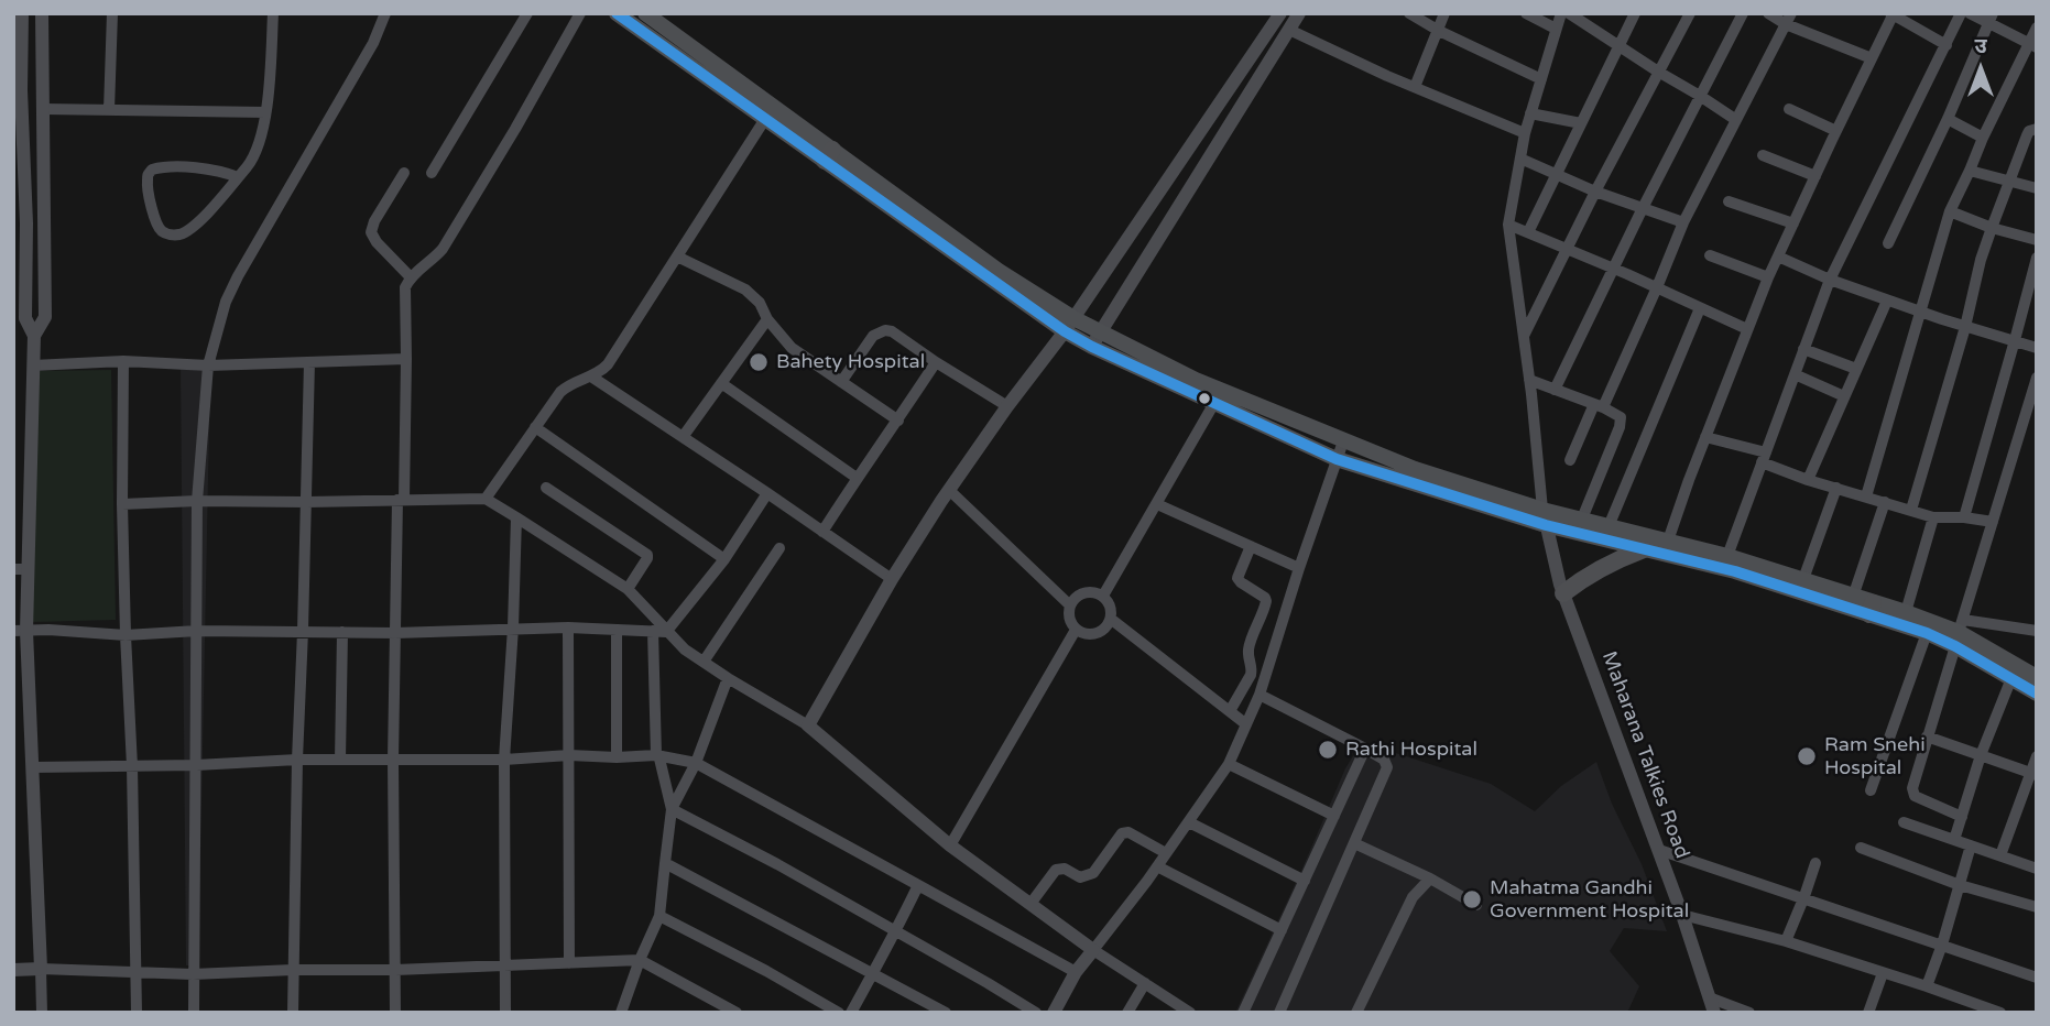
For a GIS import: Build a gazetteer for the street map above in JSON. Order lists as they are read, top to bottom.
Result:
{
  "streets": {
    "street": ["Maharana Talkies Road"]
  },
  "places": [
    "Bahety Hospital",
    "Rathi Hospital",
    "Ram Snehi Hospital",
    "Mahatma Gandhi Government Hospital"
  ],
  "north": "top"
}
